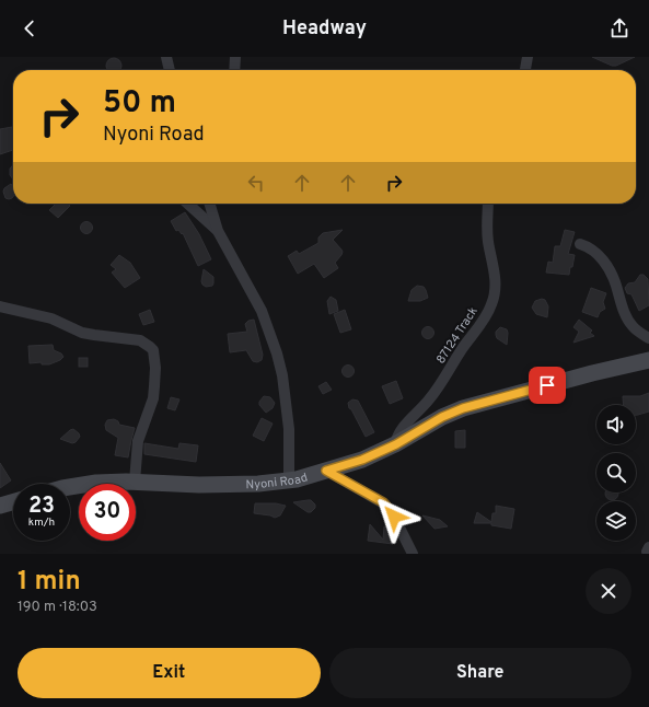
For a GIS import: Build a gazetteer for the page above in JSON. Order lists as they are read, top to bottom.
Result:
{
  "streets": {
    "street": ["87124 Track", "Nyoni Road"]
  },
  "crossings": [
    ["87124 Track", "Nyoni Road"]
  ],
  "page": {
    "header": "Headway",
    "turn": ["50 m", "Nyoni Road"],
    "speed": "23 km/h",
    "limit": "30",
    "heading": ["1 min", "190 m · 18:03"],
    "buttons": ["Exit", "Share"]
  }
}
